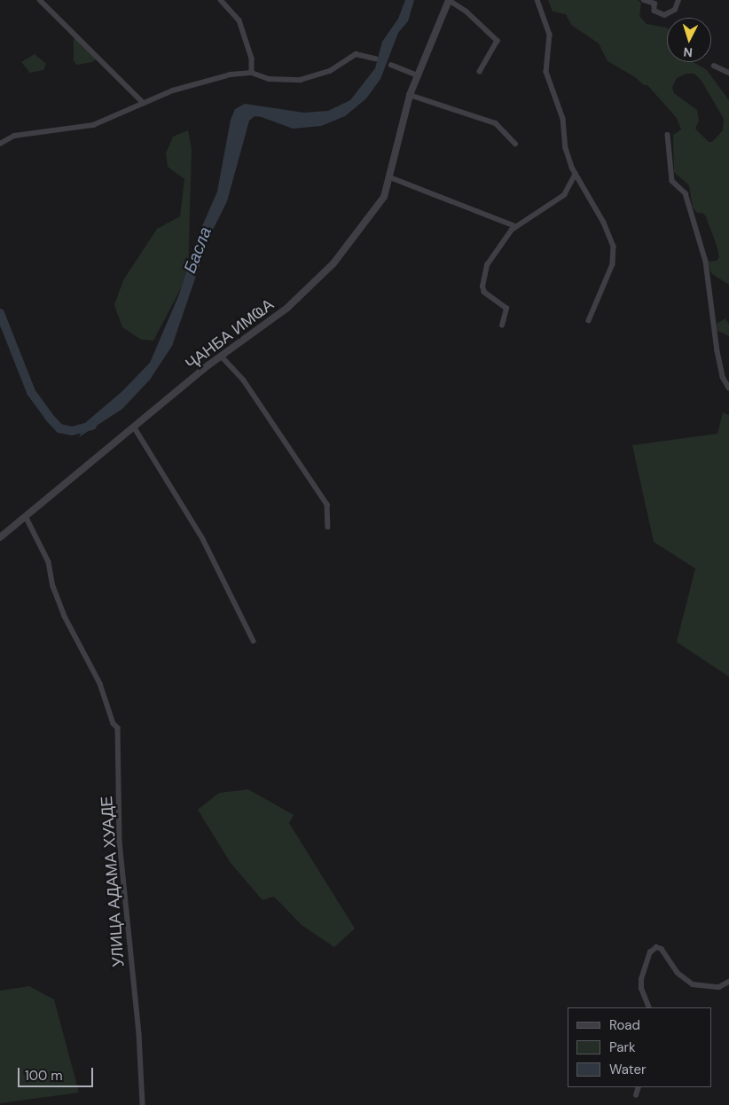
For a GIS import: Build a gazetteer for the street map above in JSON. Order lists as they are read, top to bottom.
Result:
{
  "streets": {
    "street": ["ҶАНБА ИМҨА", "УЛИЦА АДАМА ХУАДЕ"]
  },
  "crossings": [
    ["ҶАНБА ИМҨА", "УЛИЦА АДАМА ХУАДЕ"]
  ],
  "water": ["Басла"],
  "legend": ["Road", "Park", "Water"],
  "scale_bar": "100 m",
  "north": "bottom"
}
